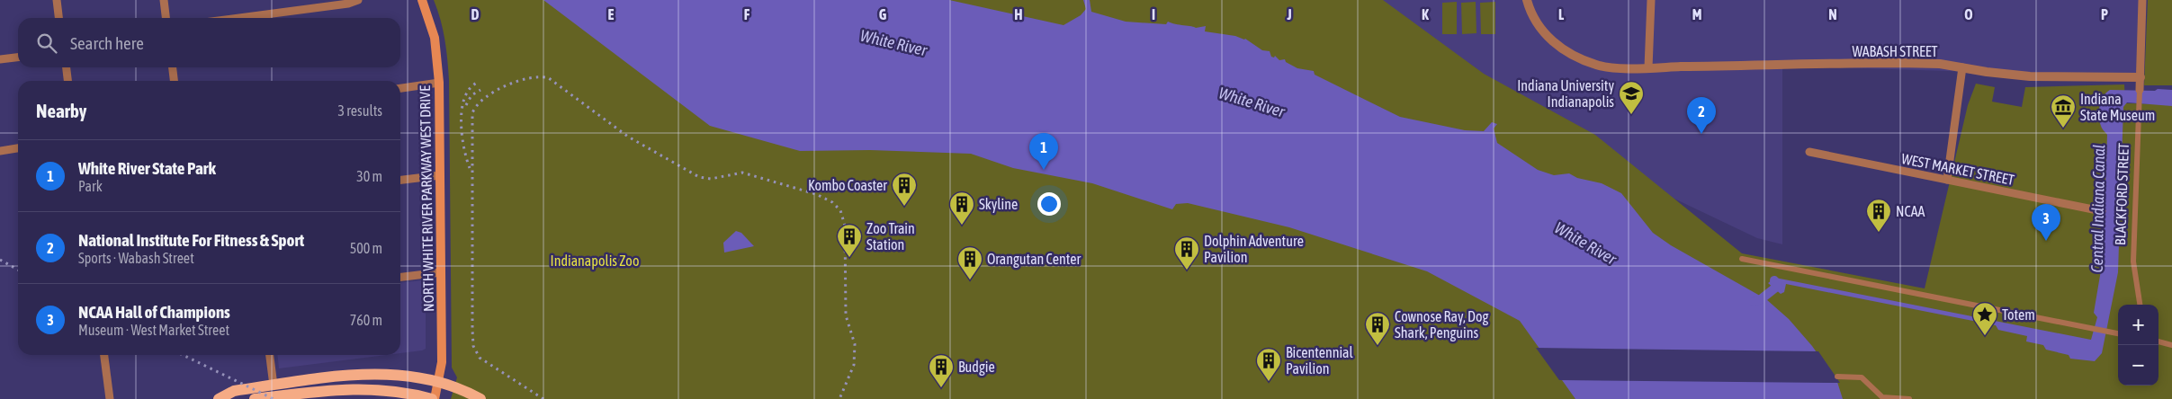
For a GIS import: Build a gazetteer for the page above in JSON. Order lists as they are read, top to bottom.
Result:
{
  "streets": {
    "main road": ["NORTH WHITE RIVER PARKWAY WEST DRIVE"],
    "street": ["WABASH STREET", "WEST MARKET STREET", "BLACKFORD STREET"]
  },
  "crossings": [
    ["WABASH STREET", "BLACKFORD STREET"]
  ],
  "water": ["White River", "Central Indiana Canal"],
  "parks": ["Indianapolis Zoo"],
  "places": {
    "school or university": ["Indiana University Indianapolis"],
    "museum": ["Indiana State Museum"],
    "building": [
      "Kombo Coaster",
      "Skyline",
      "NCAA",
      "Zoo Train Station",
      "Dolphin Adventure Pavilion",
      "Orangutan Center",
      "Cownose Ray, Dog Shark, Penguins",
      "Bicentennial Pavilion",
      "Budgie"
    ],
    "place": ["Totem"]
  },
  "page": {
    "search": "Search here",
    "heading": ["Nearby", "3 results"],
    "pins": ["2", "1", "3"],
    "list": [
      {
        "mark": "1",
        "name": "White River State Park",
        "note": "Park",
        "value": "30 m"
      },
      {
        "mark": "2",
        "name": "National Institute For Fitness & Sport",
        "note": "Sports · Wabash Street",
        "value": "500 m"
      },
      {
        "mark": "3",
        "name": "NCAA Hall of Champions",
        "note": "Museum · West Market Street",
        "value": "760 m"
      }
    ],
    "map_buttons": ["+", "−"]
  },
  "grid": {
    "columns": [
      "D",
      "E",
      "F",
      "G",
      "H",
      "I",
      "J",
      "K",
      "L",
      "M",
      "N",
      "O",
      "P"
    ]
  }
}
